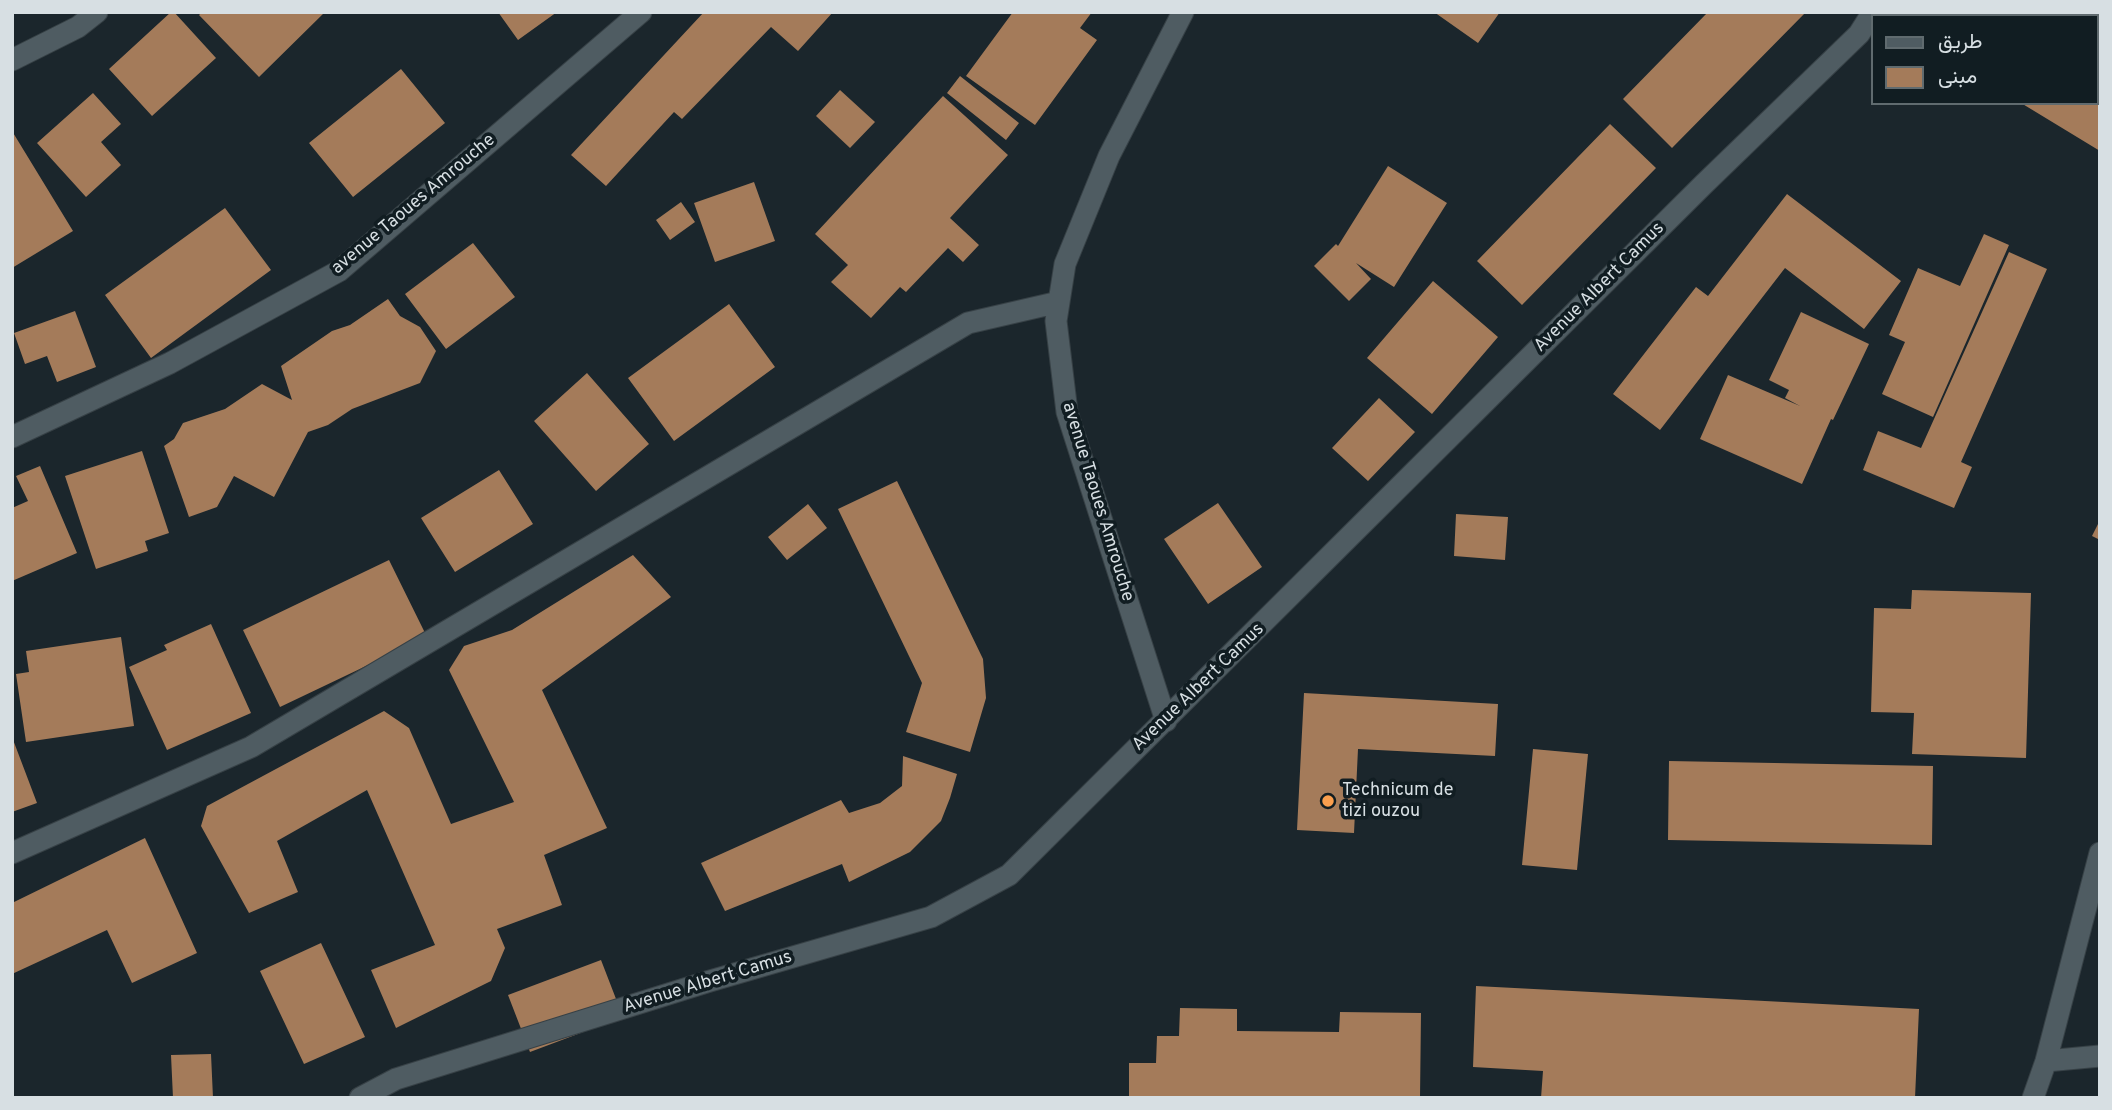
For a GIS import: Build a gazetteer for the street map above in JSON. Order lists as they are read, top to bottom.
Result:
{
  "streets": {
    "street": ["avenue Taoues Amrouche", "Avenue Albert Camus"]
  },
  "crossings": [
    ["avenue Taoues Amrouche", "Avenue Albert Camus"]
  ],
  "places": ["Technicum de tizi ouzou"],
  "legend": ["طريق", "مبنى"]
}
